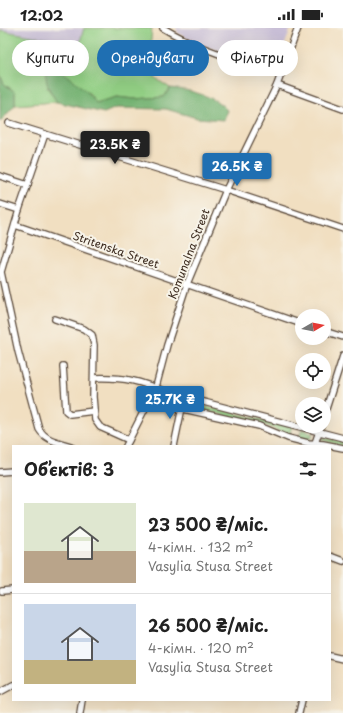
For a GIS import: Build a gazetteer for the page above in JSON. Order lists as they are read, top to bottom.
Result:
{
  "streets": {
    "street": ["Stritenska Street", "Komunalna Street"]
  },
  "crossings": [
    ["Stritenska Street", "Komunalna Street"]
  ],
  "north": "right",
  "page": {
    "status": "12:02",
    "chip": ["Купити", "Орендувати", "Фільтри"],
    "price": ["23.5K ₴", "26.5K ₴", "25.7K ₴"],
    "heading": "Об’єктів: 3",
    "list": [
      {
        "name": "23 500 ₴/міс.",
        "note": "4-кімн. · 132 m² · Vasylia Stusa Street"
      },
      {
        "name": "26 500 ₴/міс.",
        "note": "4-кімн. · 120 m² · Vasylia Stusa Street"
      }
    ]
  }
}
